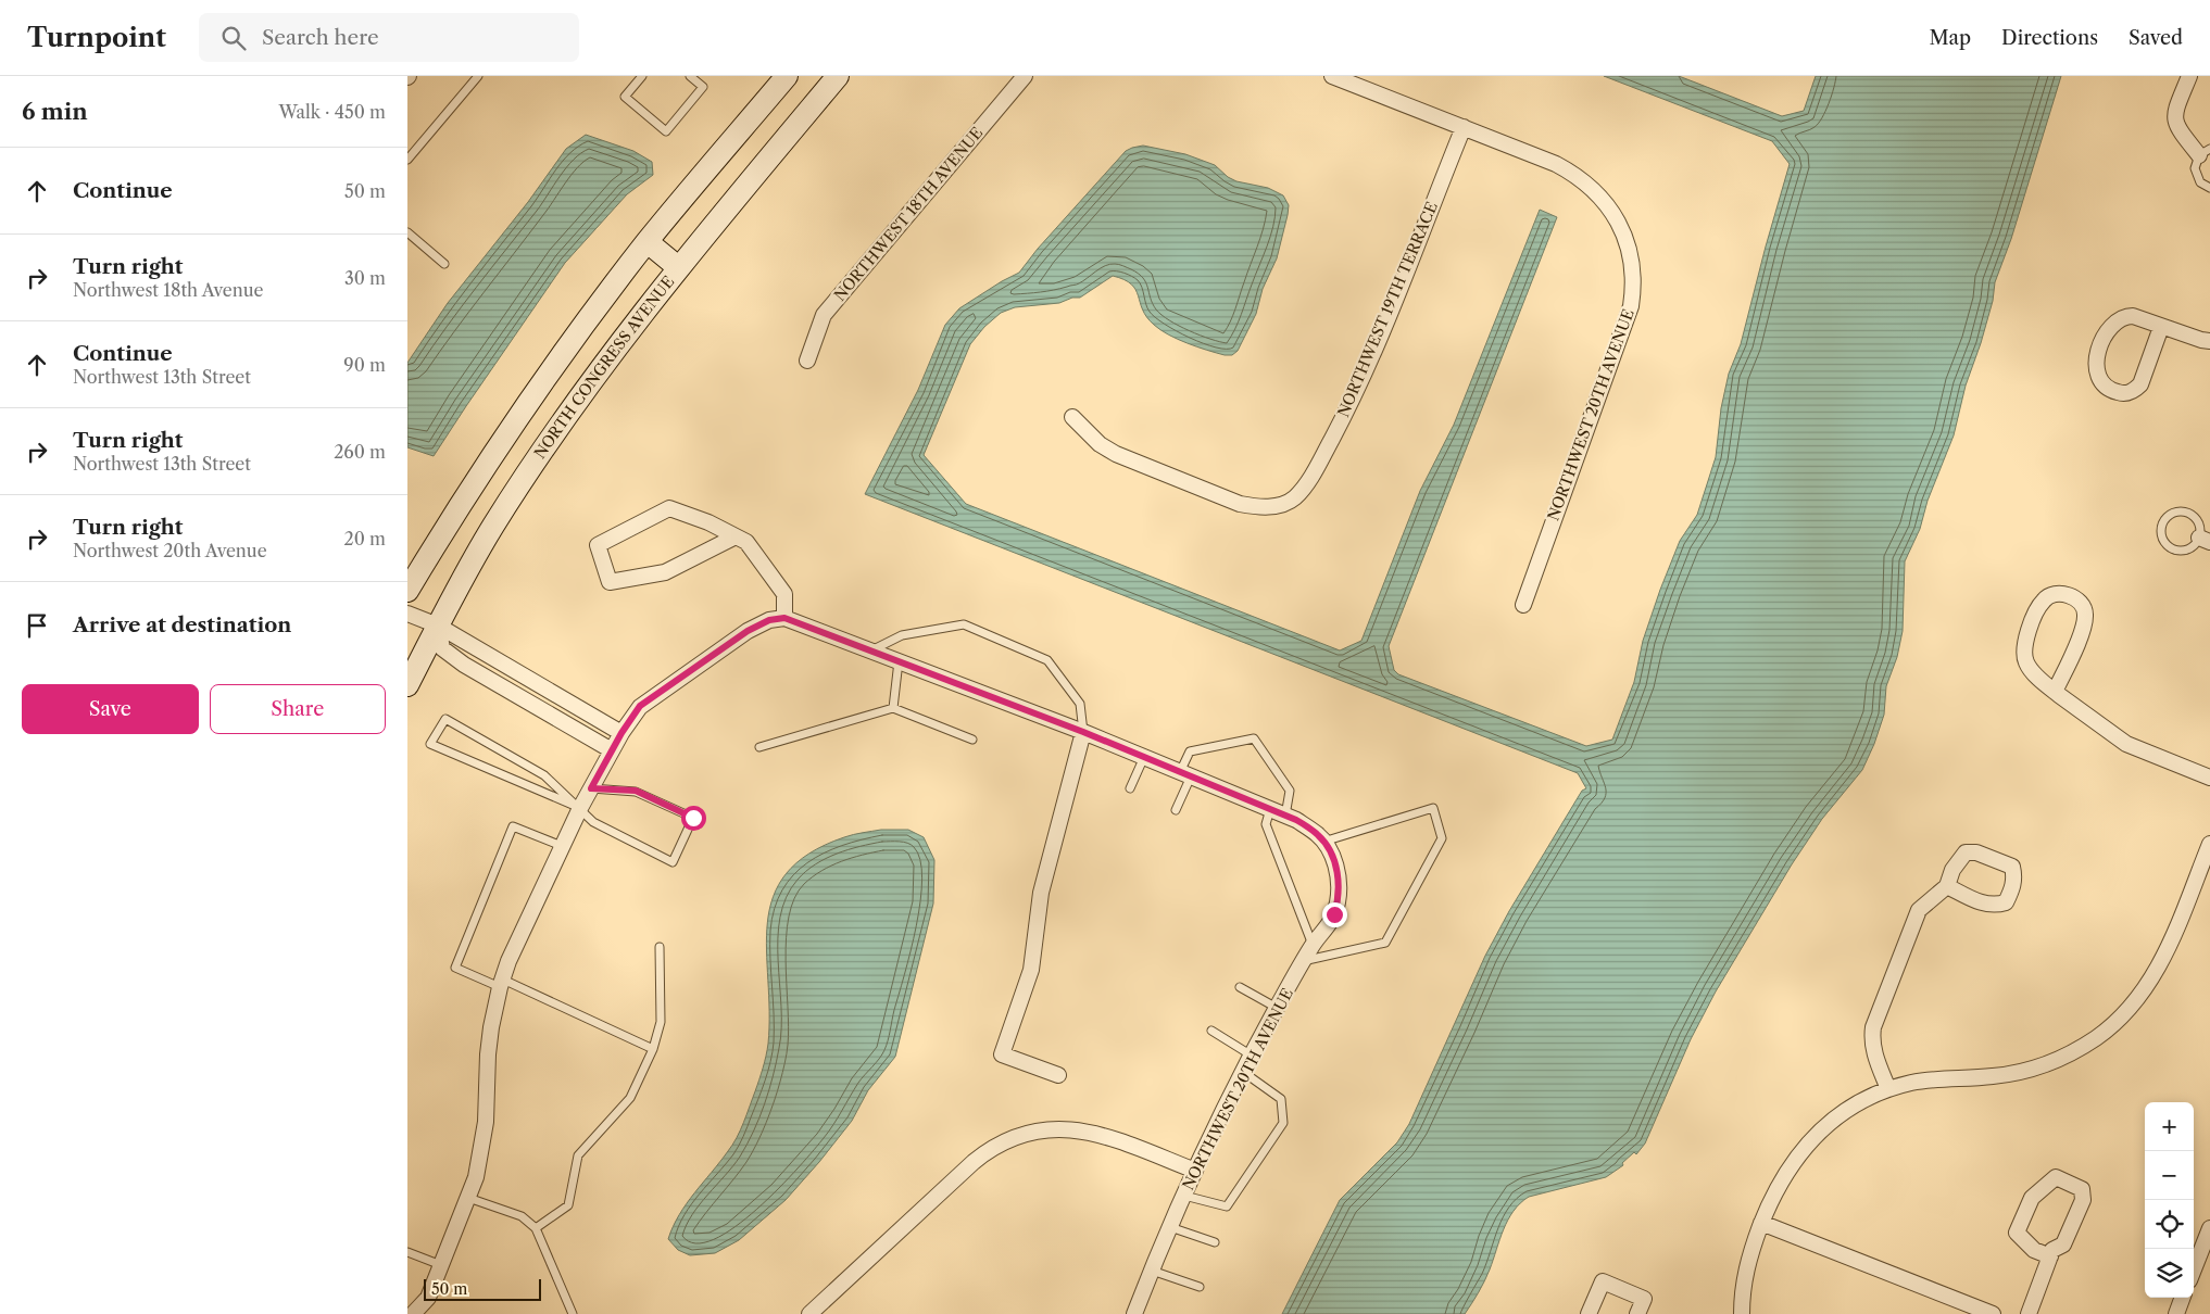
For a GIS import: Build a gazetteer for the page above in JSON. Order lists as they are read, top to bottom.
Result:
{
  "streets": {
    "main road": ["NORTH CONGRESS AVENUE"],
    "street": ["NORTHWEST 18TH AVENUE", "NORTHWEST 19TH TERRACE", "NORTHWEST 20TH AVENUE"]
  },
  "crossings": [
    ["NORTHWEST 19TH TERRACE", "NORTHWEST 20TH AVENUE"]
  ],
  "scale_bar": "50 m",
  "page": {
    "header": "Turnpoint",
    "search": "Search here",
    "nav": ["Map", "Directions", "Saved"],
    "heading": ["6 min", "Walk · 450 m"],
    "list": [
      ["Continue", "50 m"],
      ["Turn right", "Northwest 18th Avenue", "30 m"],
      ["Continue", "Northwest 13th Street", "90 m"],
      ["Turn right", "Northwest 13th Street", "260 m"],
      ["Turn right", "Northwest 20th Avenue", "20 m"],
      "Arrive at destination"
    ],
    "buttons": ["Save", "Share"],
    "map_buttons": ["+", "−"],
    "scale": "50 m"
  }
}
